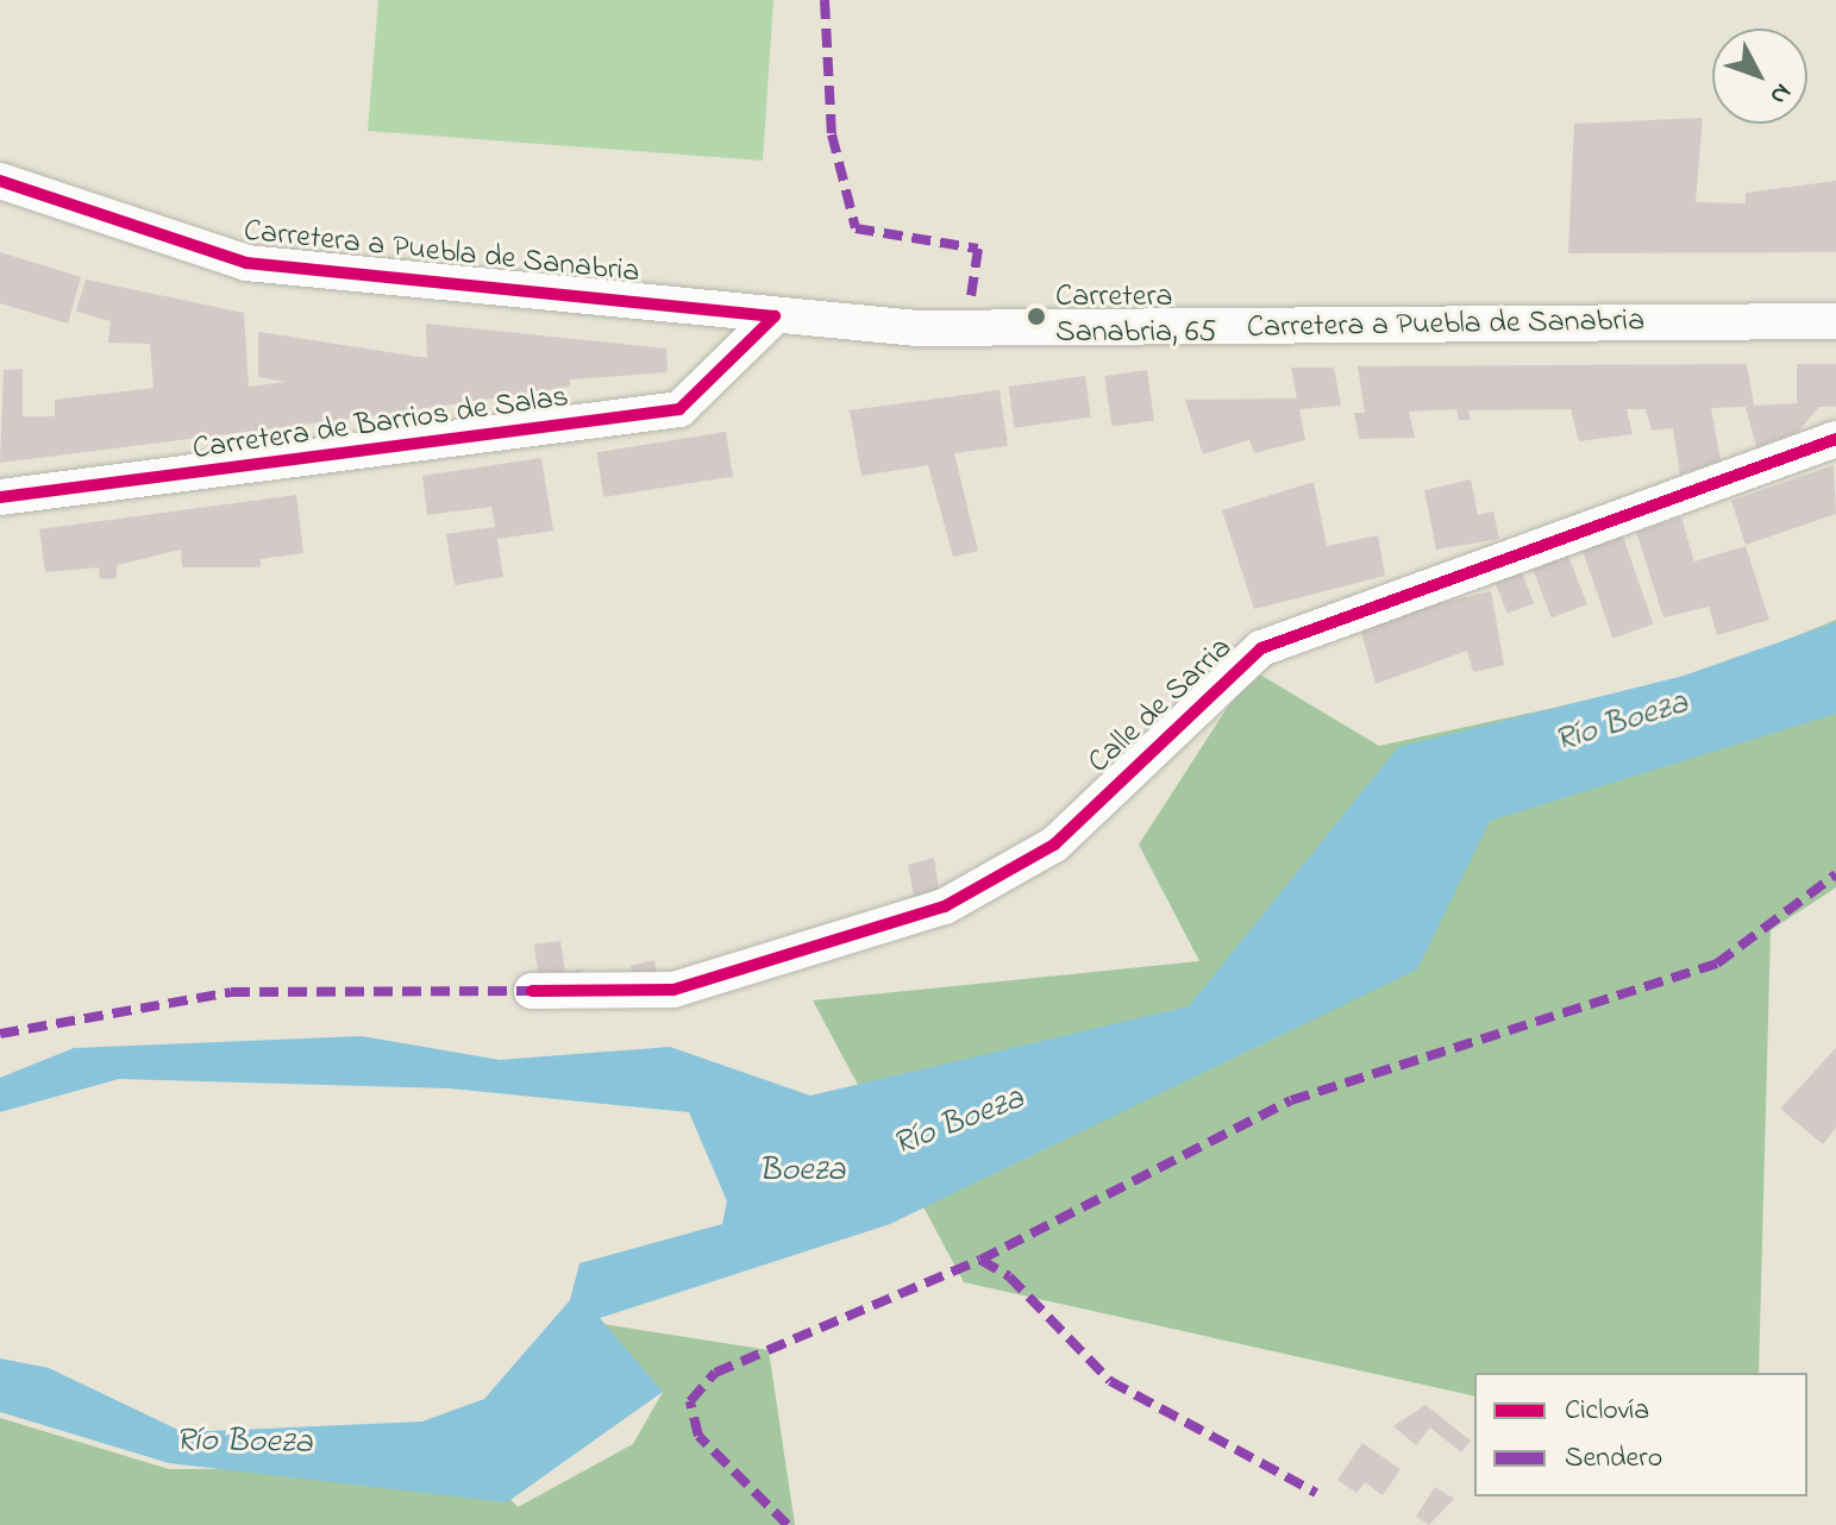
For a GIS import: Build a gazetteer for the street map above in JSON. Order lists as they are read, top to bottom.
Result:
{
  "streets": {
    "street": ["Carretera a Puebla de Sanabria", "Carretera de Barrios de Salas", "Calle de Sarria"]
  },
  "crossings": [
    ["Carretera a Puebla de Sanabria", "Carretera de Barrios de Salas"]
  ],
  "water": ["Río Boeza", "Boeza"],
  "places": ["Carretera Sanabria, 65"],
  "legend": ["Ciclovía", "Sendero"],
  "north": "bottom right"
}
